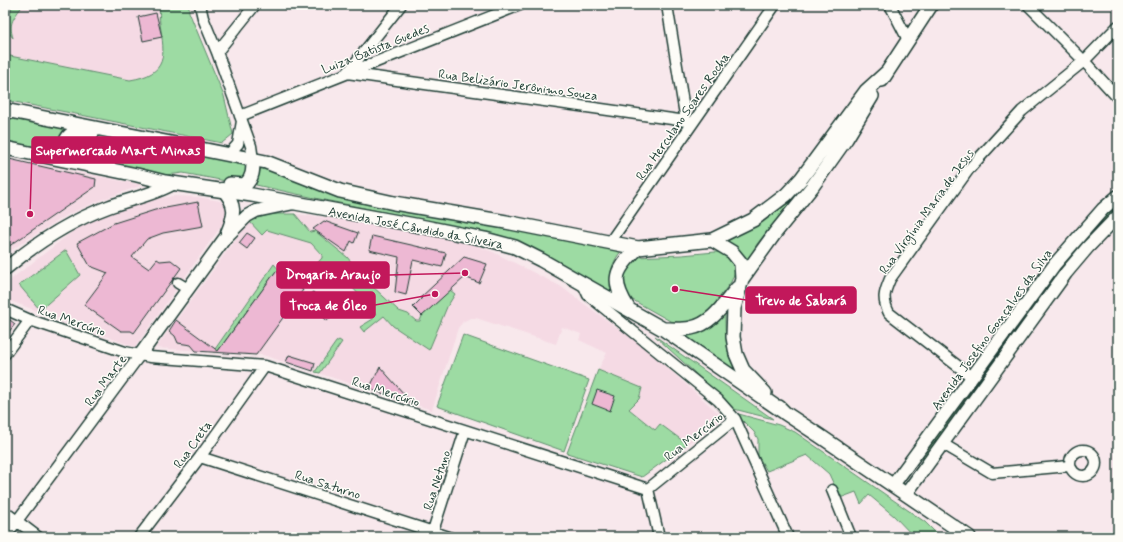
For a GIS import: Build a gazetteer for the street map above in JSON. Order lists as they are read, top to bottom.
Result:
{
  "streets": {
    "main road": ["Avenida José Cândido da Silveira"],
    "street": [
      "Luiza Batista Guedes",
      "Rua Belizário Jerônimo Souza",
      "Rua Herculano Soares Rocha",
      "Rua Virgínia Maria de Jesus",
      "Rua Mercúrio",
      "Avenida Josefino Gonçalves da Silva",
      "Rua Marte",
      "Rua Creta",
      "Rua Netuno",
      "Rua Saturno"
    ]
  },
  "crossings": [
    ["Luiza Batista Guedes", "Rua Belizário Jerônimo Souza"],
    ["Rua Belizário Jerônimo Souza", "Rua Herculano Soares Rocha"],
    ["Rua Herculano Soares Rocha", "Avenida José Cândido da Silveira"],
    ["Rua Virgínia Maria de Jesus", "Avenida Josefino Gonçalves da Silva"],
    ["Avenida José Cândido da Silveira", "Rua Marte"],
    ["Rua Mercúrio", "Rua Marte"],
    ["Rua Mercúrio", "Rua Creta"],
    ["Rua Mercúrio", "Rua Netuno"],
    ["Rua Creta", "Rua Saturno"],
    ["Rua Netuno", "Rua Saturno"]
  ],
  "places": [
    "Supermercado Mart Minas",
    "Drogaria Araujo",
    "Trevo de Sabará",
    "Troca de Óleo"
  ]
}
